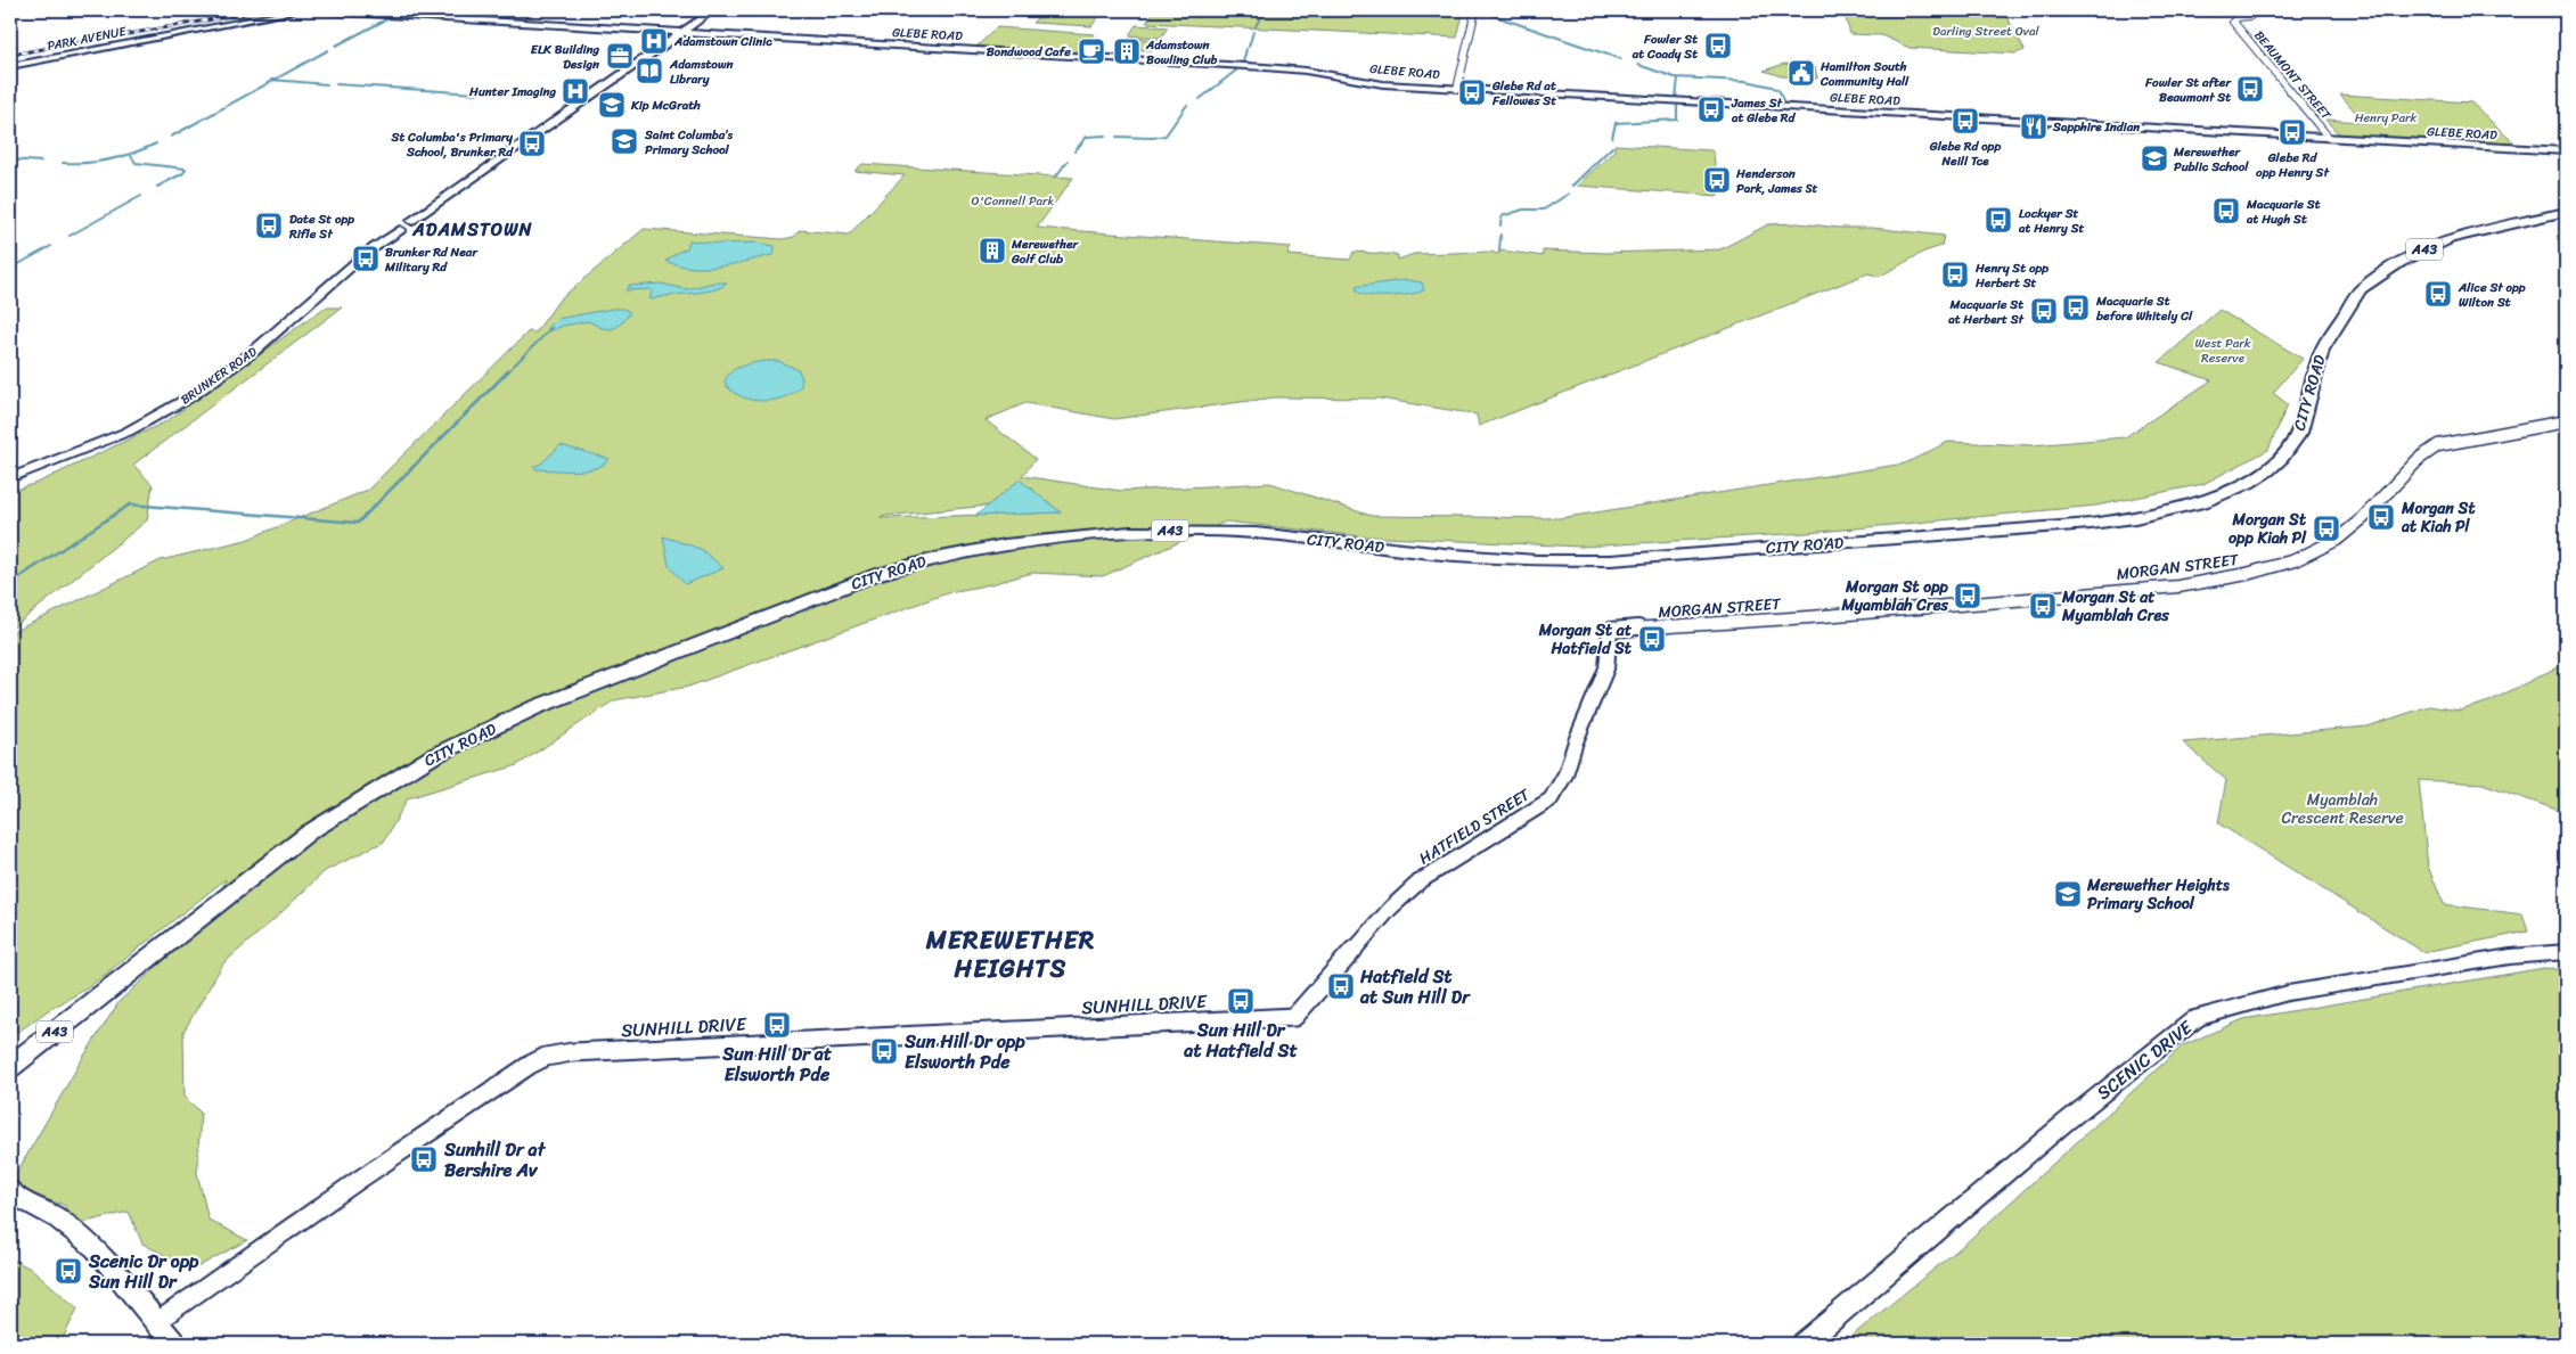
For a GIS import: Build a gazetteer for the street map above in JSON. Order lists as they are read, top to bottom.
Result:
{
  "streets": {
    "highway": ["A43", "CITY ROAD"],
    "main road": [
      "GLEBE ROAD",
      "PARK AVENUE",
      "BRUNKER ROAD",
      "SCENIC DRIVE"
    ],
    "street": [
      "BEAUMONT STREET",
      "MORGAN STREET",
      "HATFIELD STREET",
      "SUNHILL DRIVE"
    ]
  },
  "crossings": [
    ["GLEBE ROAD", "BEAUMONT STREET"],
    ["GLEBE ROAD", "BRUNKER ROAD"],
    ["MORGAN STREET", "HATFIELD STREET"],
    ["HATFIELD STREET", "SUNHILL DRIVE"]
  ],
  "districts": ["ADAMSTOWN", "MEREWETHER HEIGHTS"],
  "parks": [
    "Darling Street Oval",
    "Henry Park",
    "O'Connell Park",
    "West Park Reserve",
    "Myamblah Crescent Reserve"
  ],
  "places": {
    "hospital": ["Adamstown Clinic", "Hunter Imaging"],
    "bus stop": [
      "Fowler St at Coady St",
      "Fowler St after Beaumont St",
      "Glebe Rd at Fellowes St",
      "James St at Glebe Rd",
      "Glebe Rd opp Neill Tce",
      "Glebe Rd opp Henry St",
      "St Columba's Primary School, Brunker Rd",
      "Henderson Park, James St",
      "Macquarie St at Hugh St",
      "Lockyer St at Henry St",
      "Date St opp Rifle St",
      "Brunker Rd Near Military Rd",
      "Henry St opp Herbert St",
      "Alice St opp Wilton St",
      "Macquarie St before Whitely Cl",
      "Macquarie St at Herbert St",
      "Morgan St at Kiah Pl",
      "Morgan St opp Kiah Pl",
      "Morgan St opp Myamblah Cres",
      "Morgan St at Myamblah Cres",
      "Morgan St at Hatfield St",
      "Hatfield St at Sun Hill Dr",
      "Sun Hill Dr at Hatfield St",
      "Sun Hill Dr at Elsworth Pde",
      "Sun Hill Dr opp Elsworth Pde",
      "Sunhill Dr at Bershire Av",
      "Scenic Dr opp Sun Hill Dr"
    ],
    "cafe": ["Bondwood Cafe"],
    "building": ["Adamstown Bowling Club", "Merewether Golf Club"],
    "office": ["ELK Building Design"],
    "library": ["Adamstown Library"],
    "public building": ["Hamilton South Community Hall"],
    "school or university": [
      "Kip McGrath",
      "Saint Columba’s Primary School",
      "Merewether Public School",
      "Merewether Heights Primary School"
    ],
    "restaurant": ["Sapphire Indian"]
  }
}
